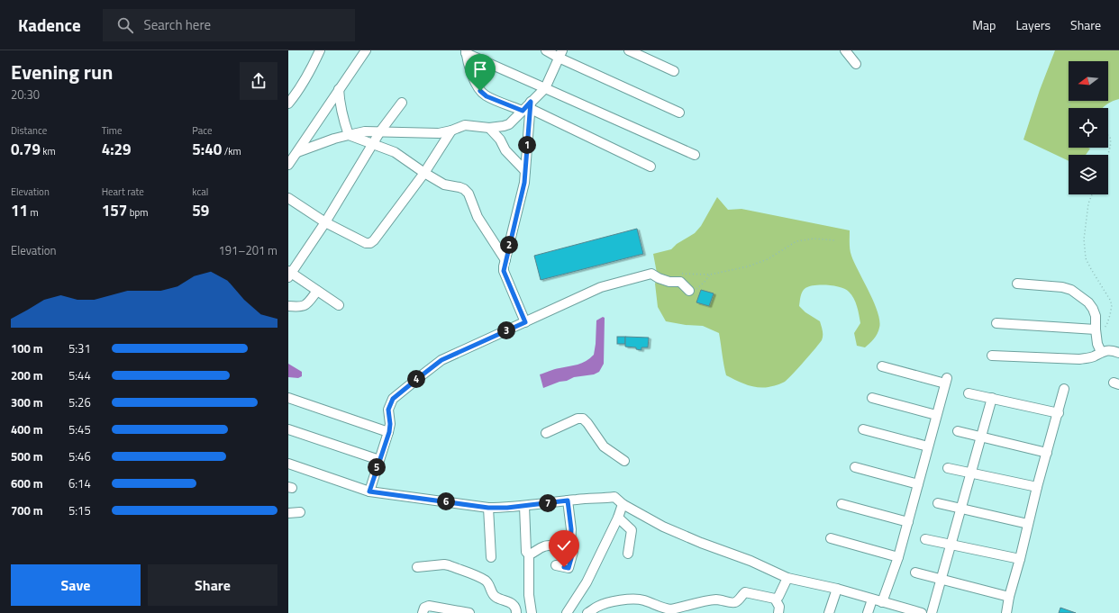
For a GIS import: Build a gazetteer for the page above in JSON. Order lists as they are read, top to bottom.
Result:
{
  "north": "left",
  "page": {
    "header": "Kadence",
    "search": "Search here",
    "nav": ["Map", "Layers", "Share"],
    "heading": ["Evening run", "20:30"],
    "stats": [
      ["Distance", "0.79 km"],
      ["Time", "4:29"],
      ["Pace", "5:40 /km"],
      ["Elevation", "11 m"],
      ["Heart rate", "157 bpm"],
      ["kcal", "59"]
    ],
    "pins": [
      "1",
      "2",
      "3",
      "4",
      "5",
      "6",
      "7"
    ],
    "chart": ["Elevation", "191–201 m"],
    "list": [
      {
        "name": "100 m",
        "note": "5:31"
      },
      {
        "name": "200 m",
        "note": "5:44"
      },
      {
        "name": "300 m",
        "note": "5:26"
      },
      {
        "name": "400 m",
        "note": "5:45"
      },
      {
        "name": "500 m",
        "note": "5:46"
      },
      {
        "name": "600 m",
        "note": "6:14"
      },
      {
        "name": "700 m",
        "note": "5:15"
      }
    ],
    "buttons": ["Save", "Share"]
  }
}
